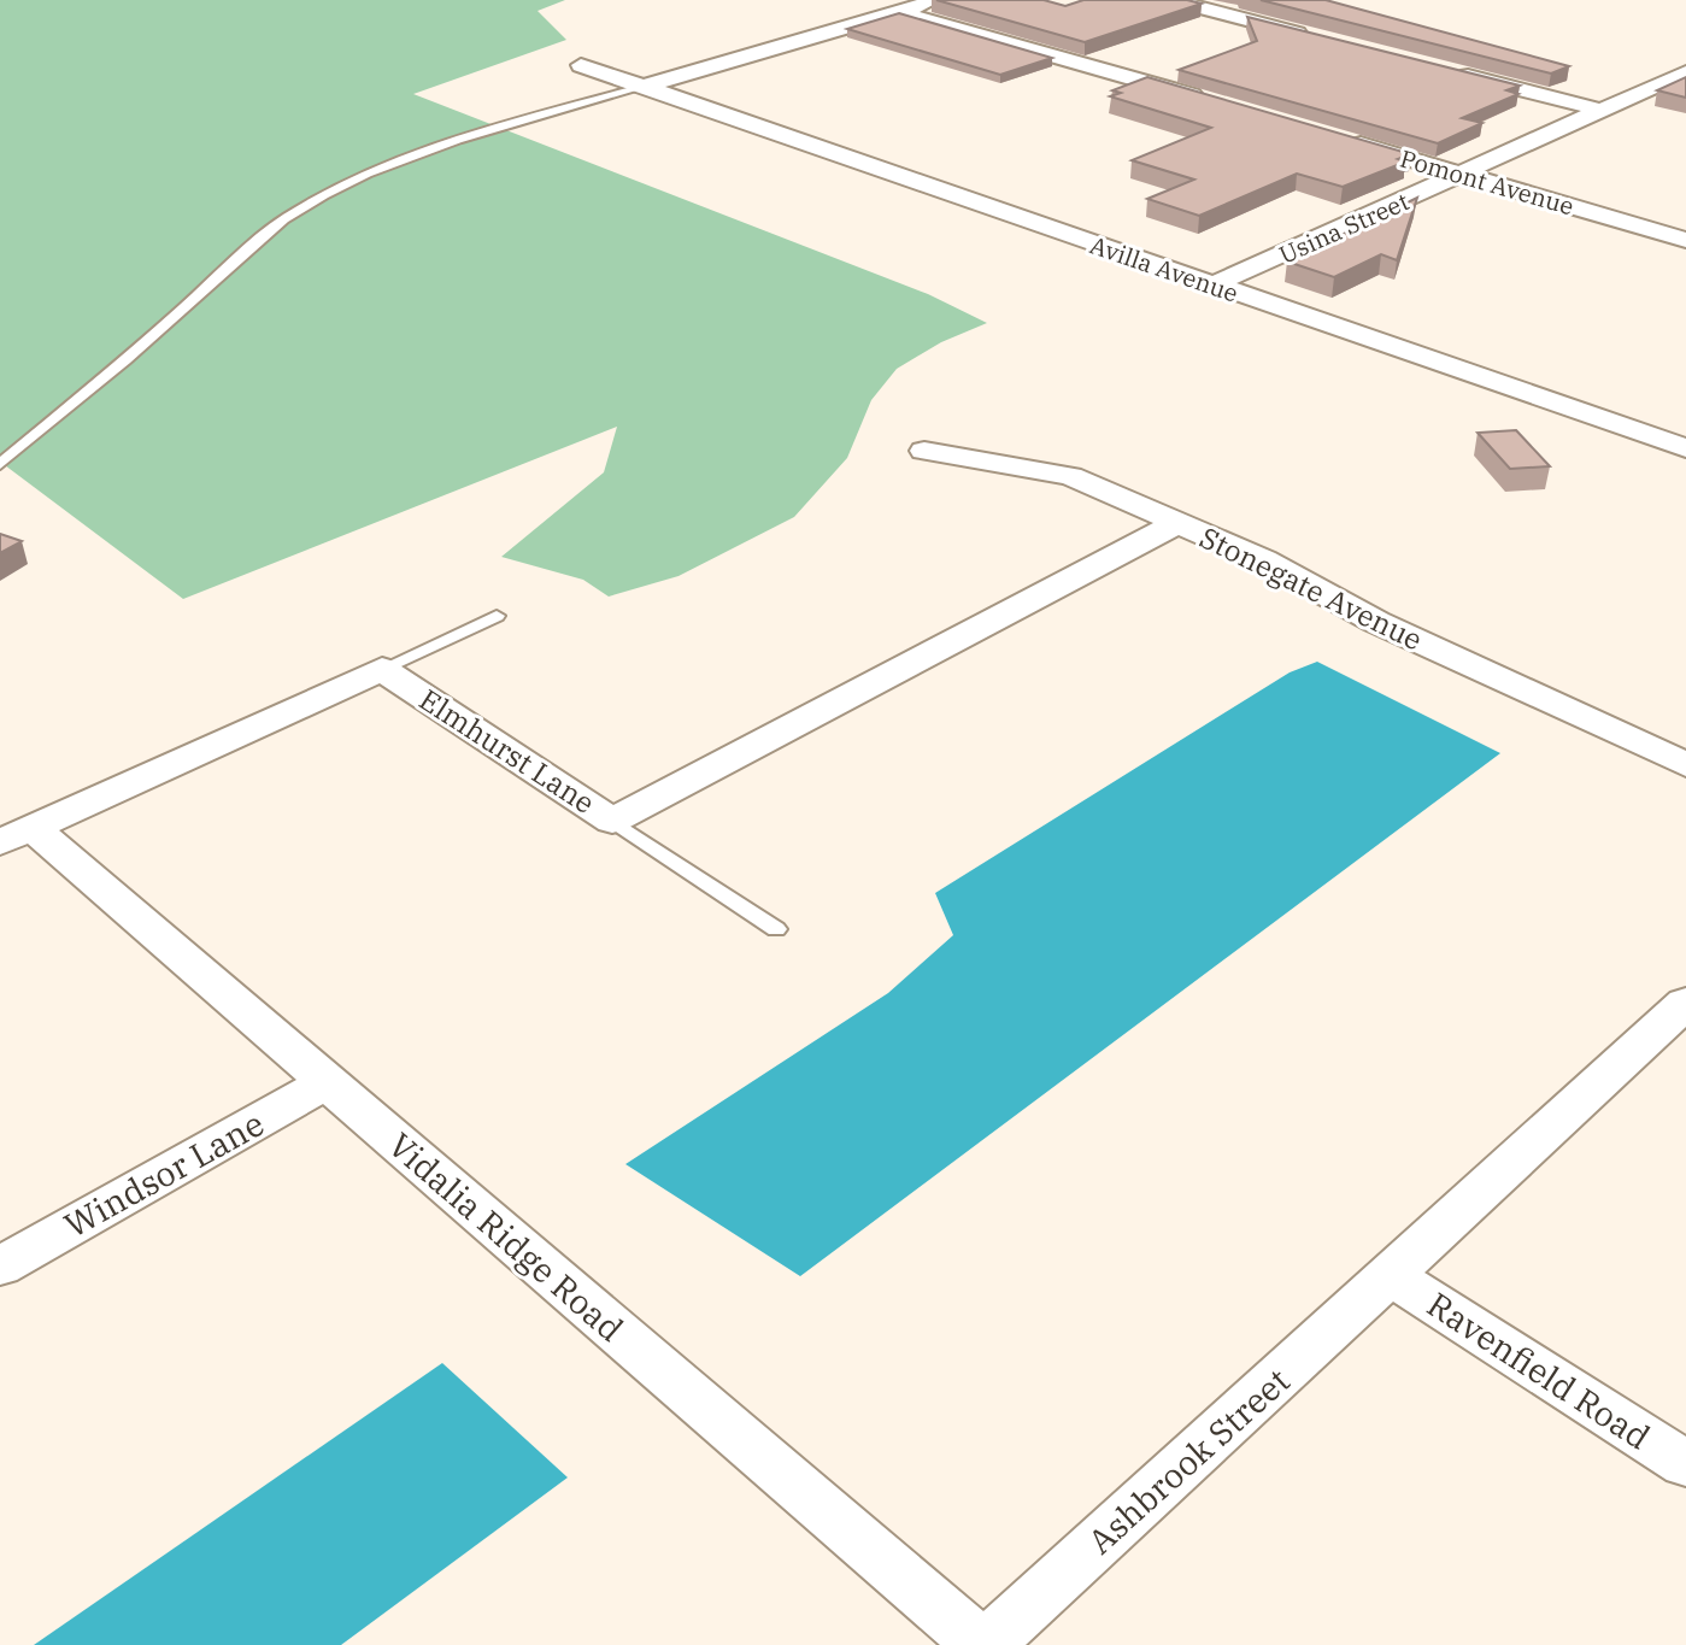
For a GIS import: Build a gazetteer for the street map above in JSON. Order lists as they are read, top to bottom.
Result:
{
  "streets": {
    "street": [
      "Pomont Avenue",
      "Usina Street",
      "Avilla Avenue",
      "Stonegate Avenue",
      "Elmhurst Lane",
      "Windsor Lane",
      "Vidalia Ridge Road",
      "Ravenfield Road",
      "Ashbrook Street"
    ]
  },
  "crossings": [
    ["Pomont Avenue", "Usina Street"],
    ["Usina Street", "Avilla Avenue"],
    ["Stonegate Avenue", "Elmhurst Lane"],
    ["Windsor Lane", "Vidalia Ridge Road"],
    ["Vidalia Ridge Road", "Ashbrook Street"],
    ["Ravenfield Road", "Ashbrook Street"]
  ]
}
